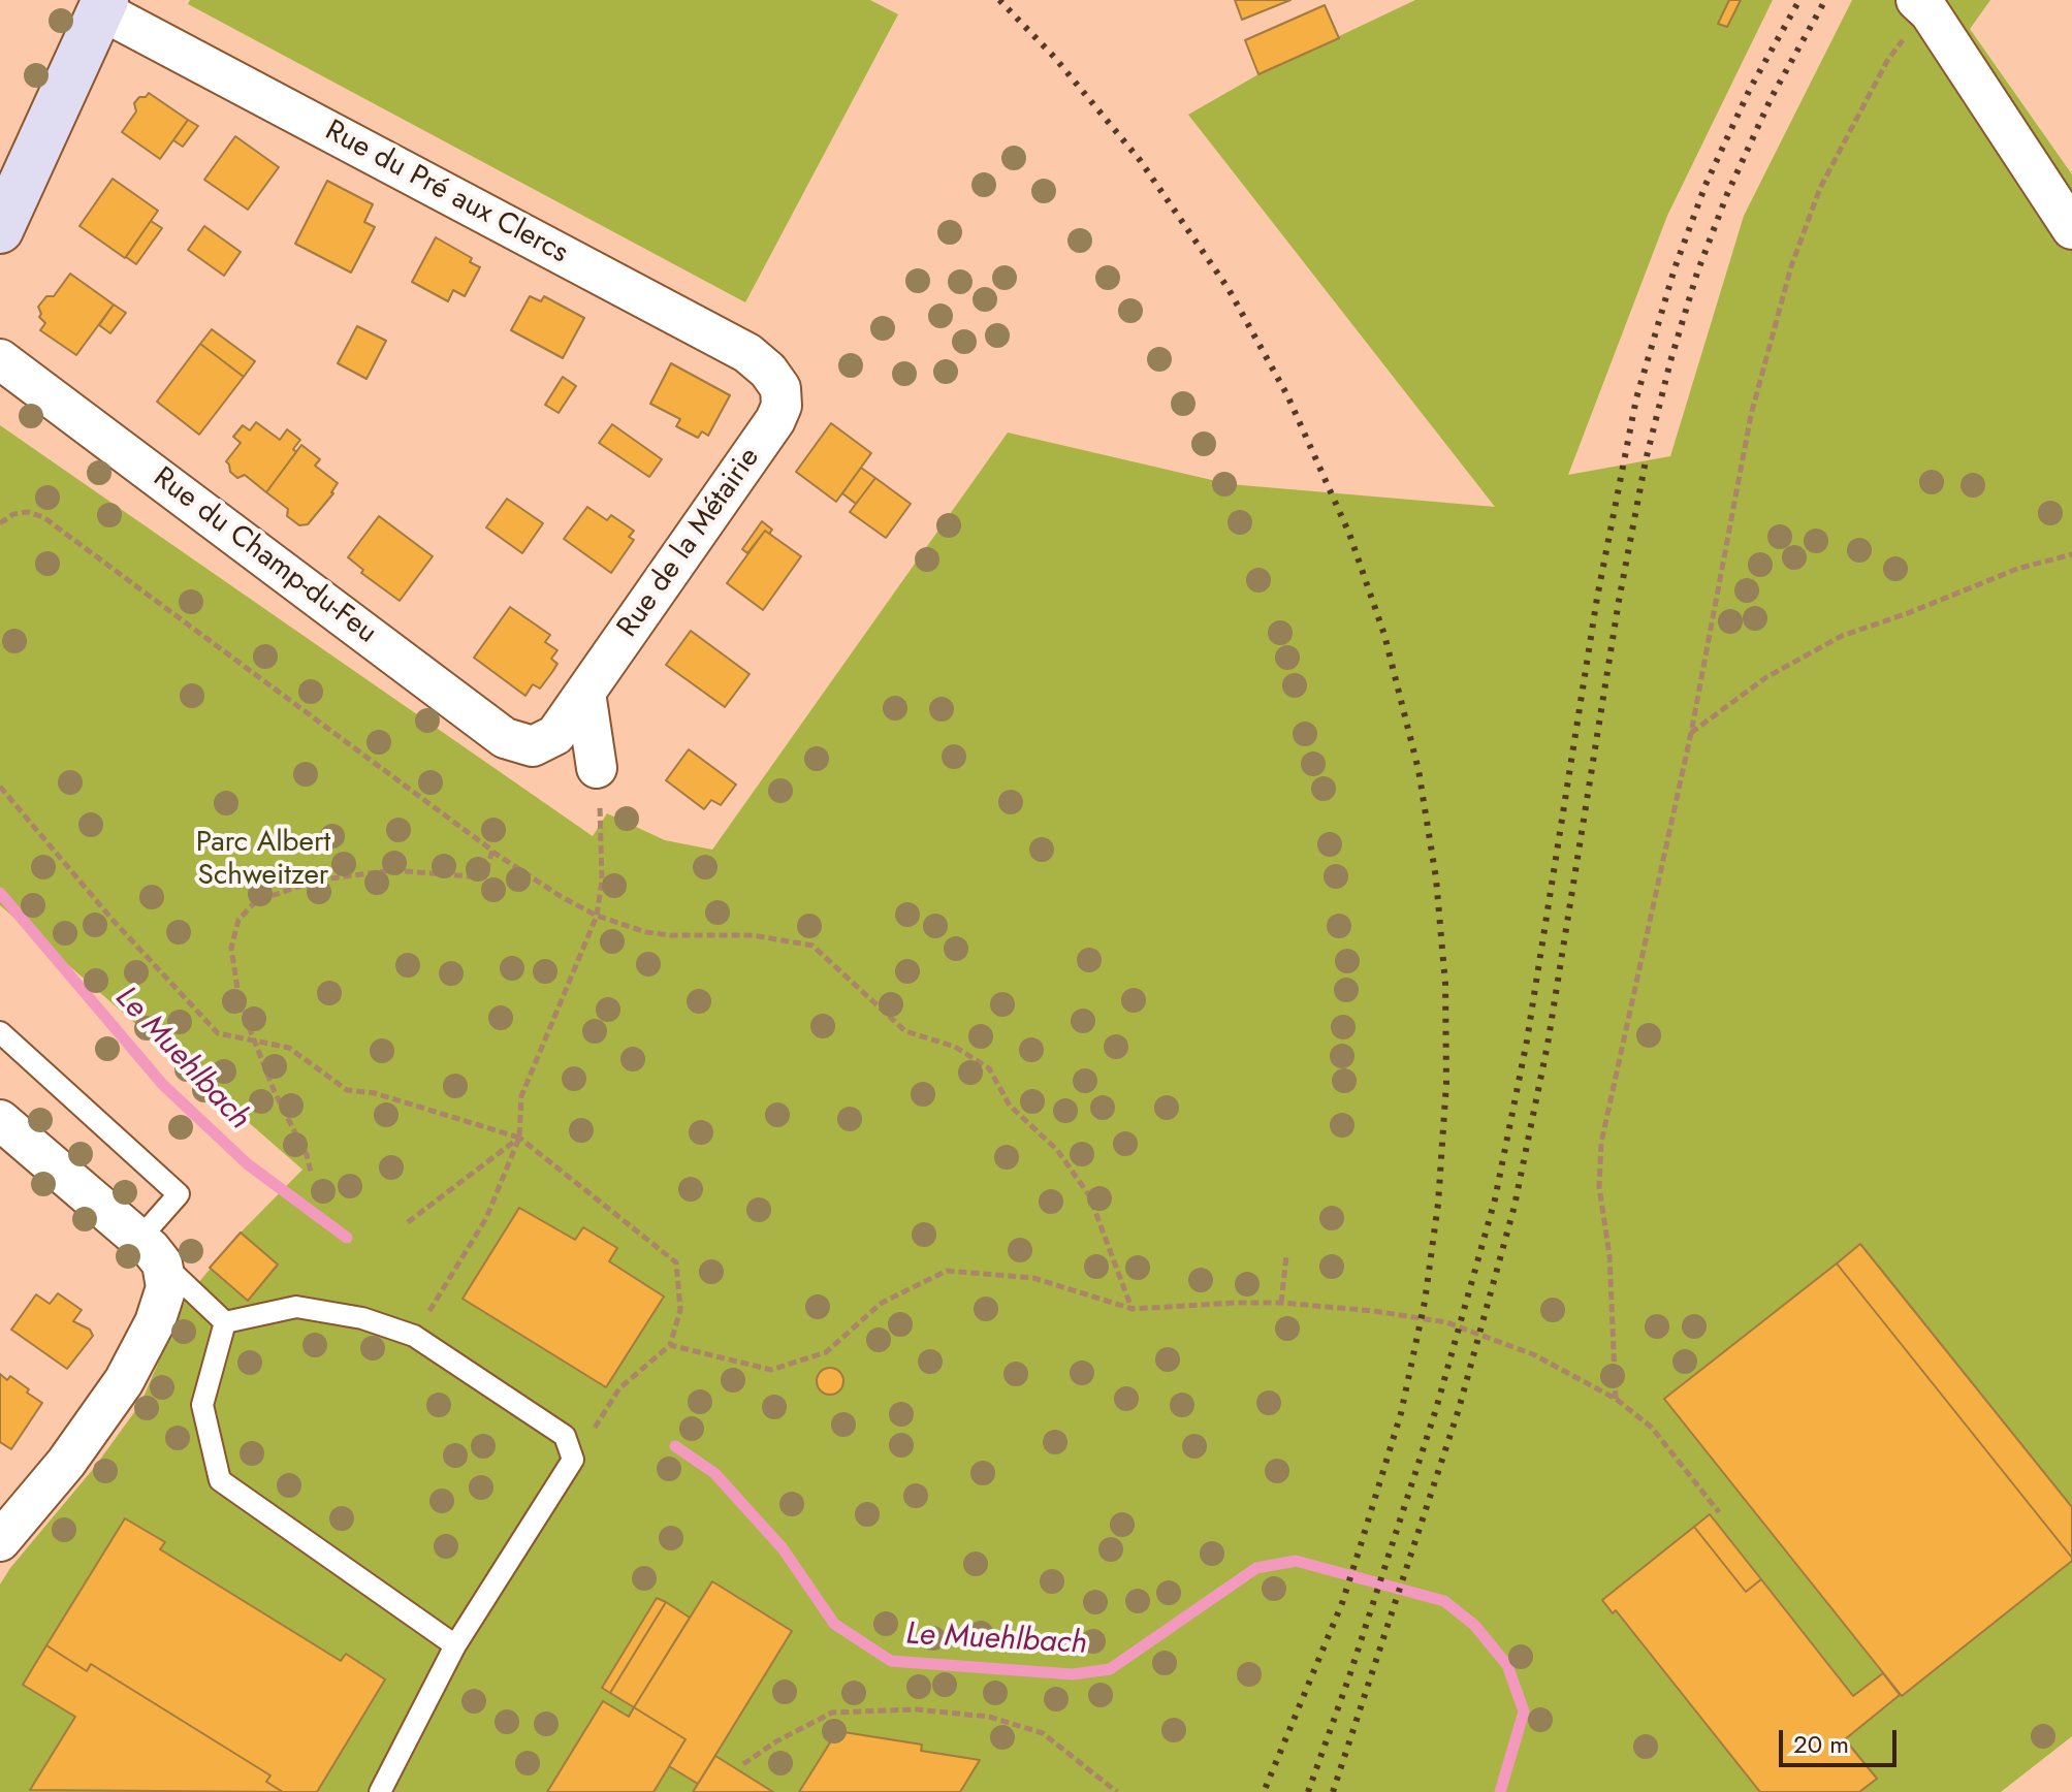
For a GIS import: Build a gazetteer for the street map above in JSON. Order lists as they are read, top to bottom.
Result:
{
  "streets": {
    "street": ["Rue du Pré aux Clercs", "Rue de la Métairie", "Rue du Champ-du-Feu"]
  },
  "crossings": [
    ["Rue du Pré aux Clercs", "Rue de la Métairie"],
    ["Rue de la Métairie", "Rue du Champ-du-Feu"]
  ],
  "water": ["Le Muehlbach"],
  "parks": ["Parc Albert Schweitzer"],
  "scale_bar": "20 m"
}
